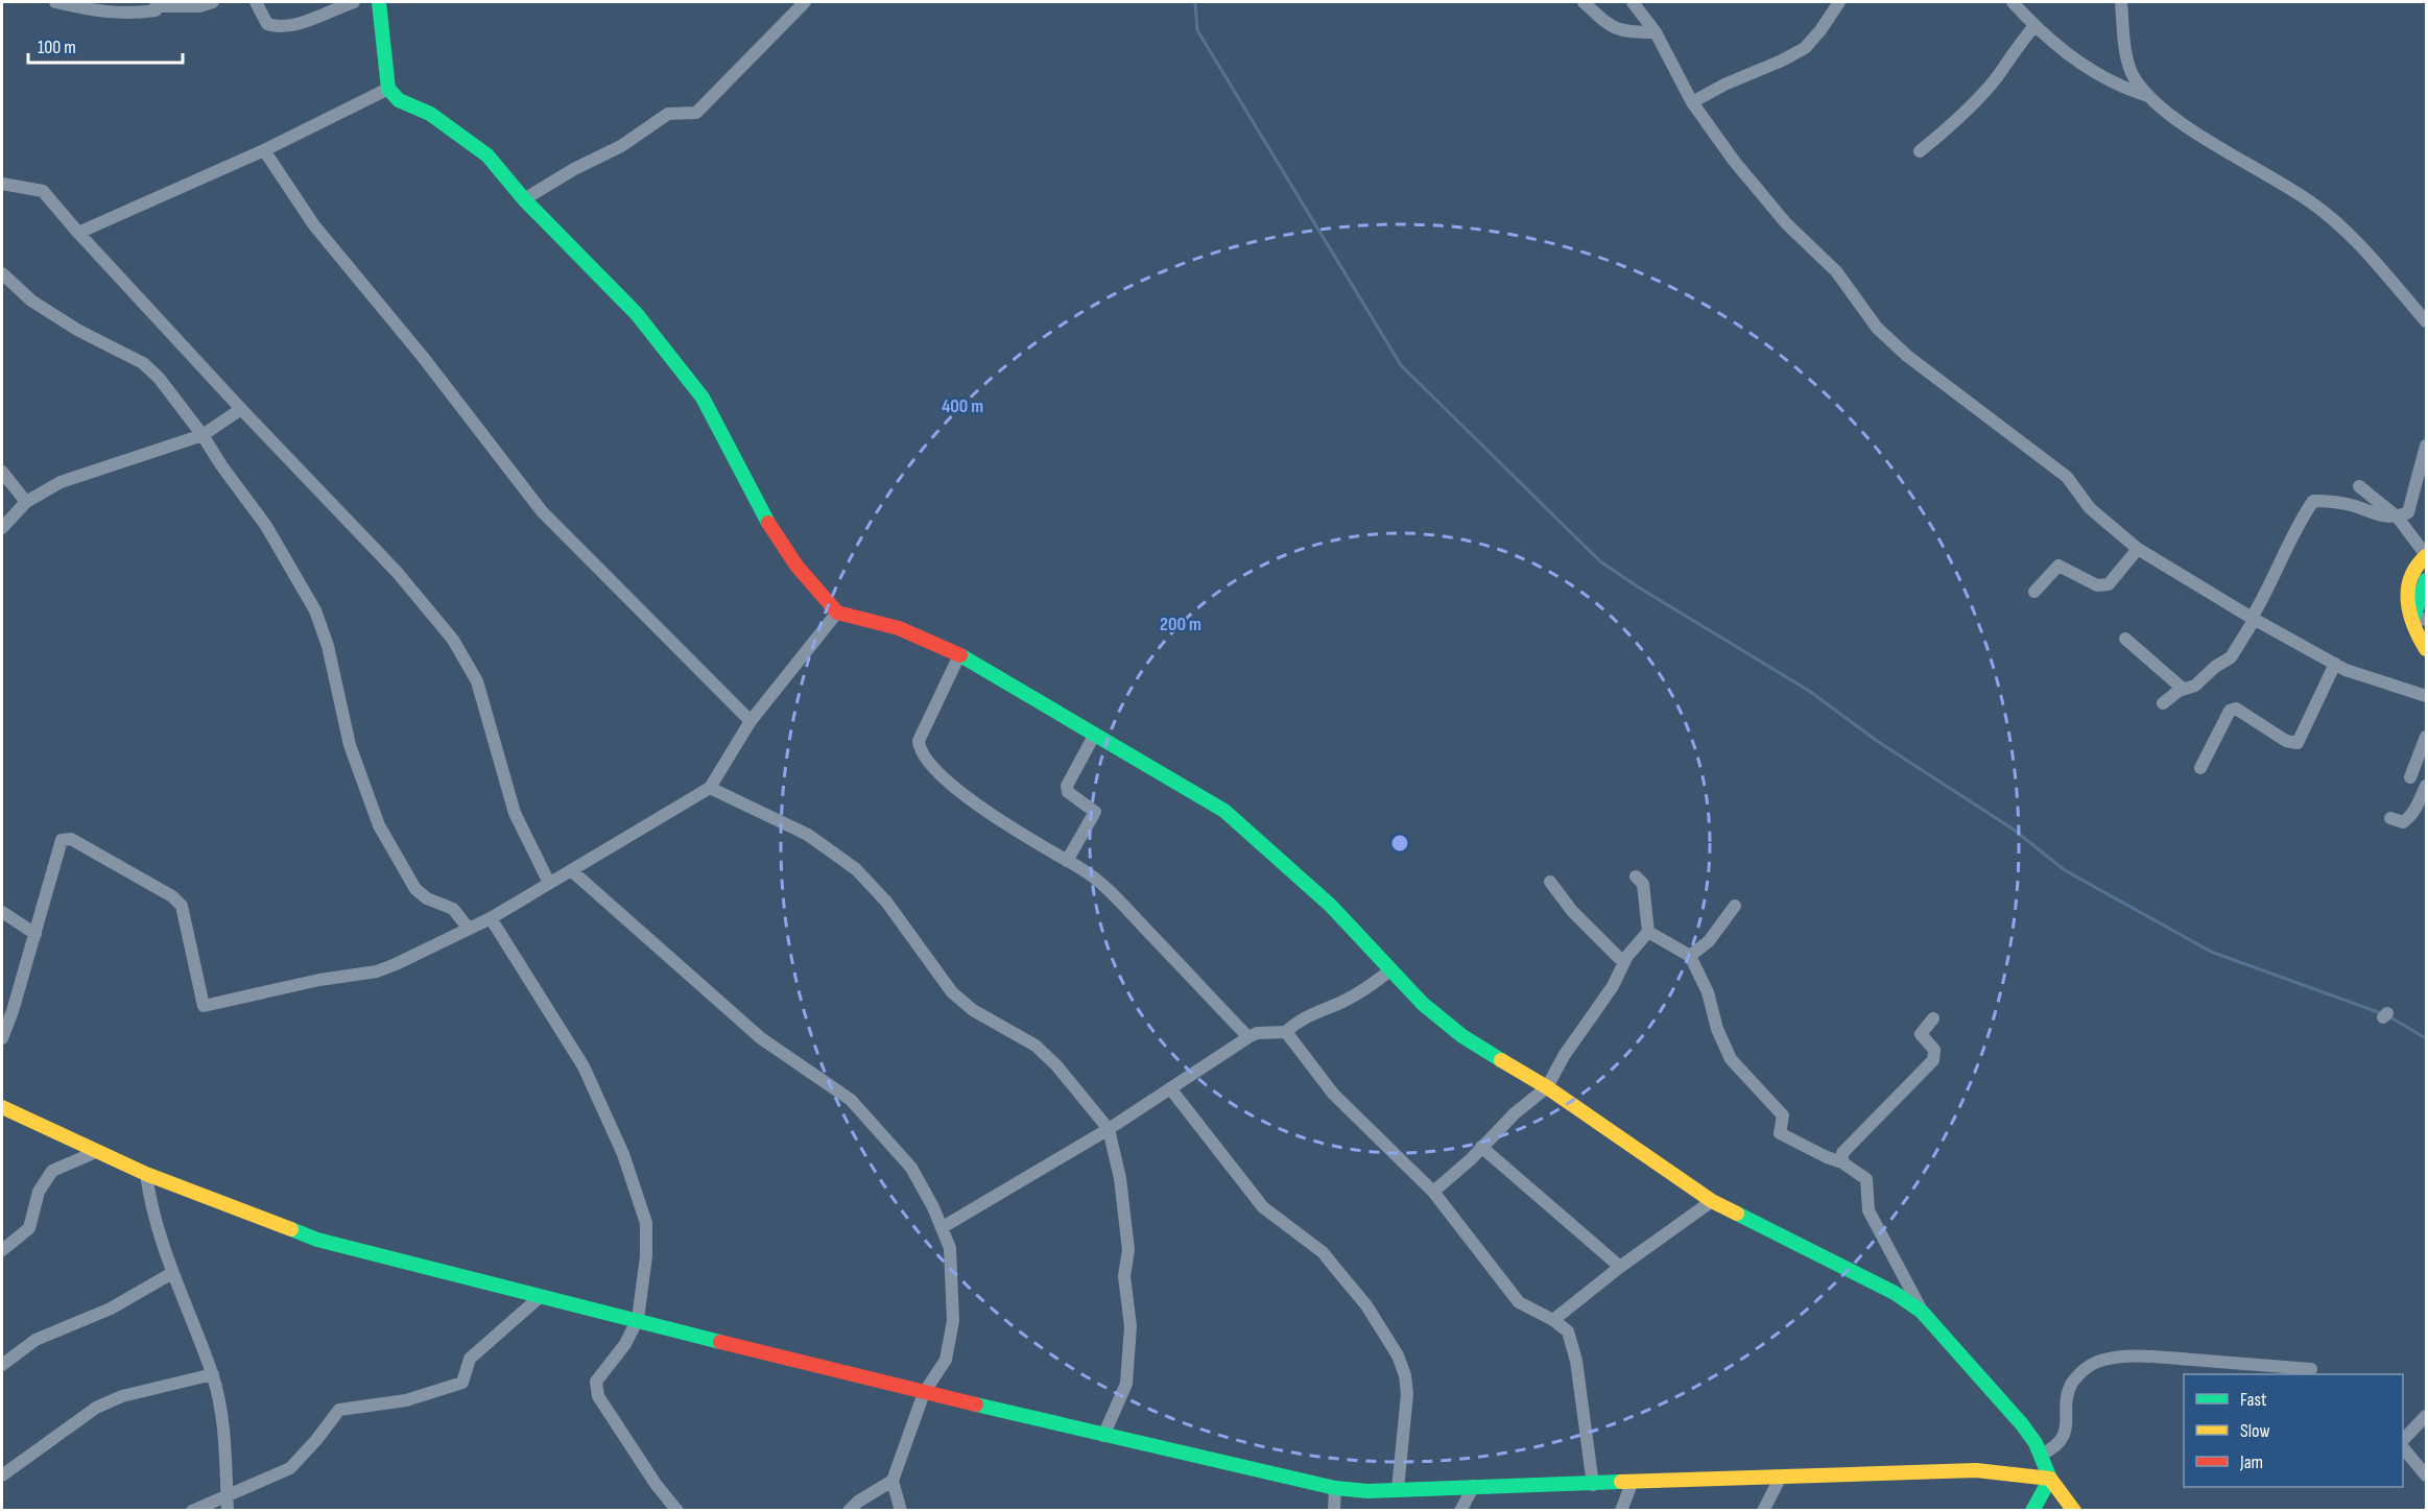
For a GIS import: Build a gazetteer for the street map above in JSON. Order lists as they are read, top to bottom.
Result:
{
  "legend": ["Fast", "Slow", "Jam"],
  "scale_bar": "100 m",
  "rings": ["400 m", "200 m"]
}
